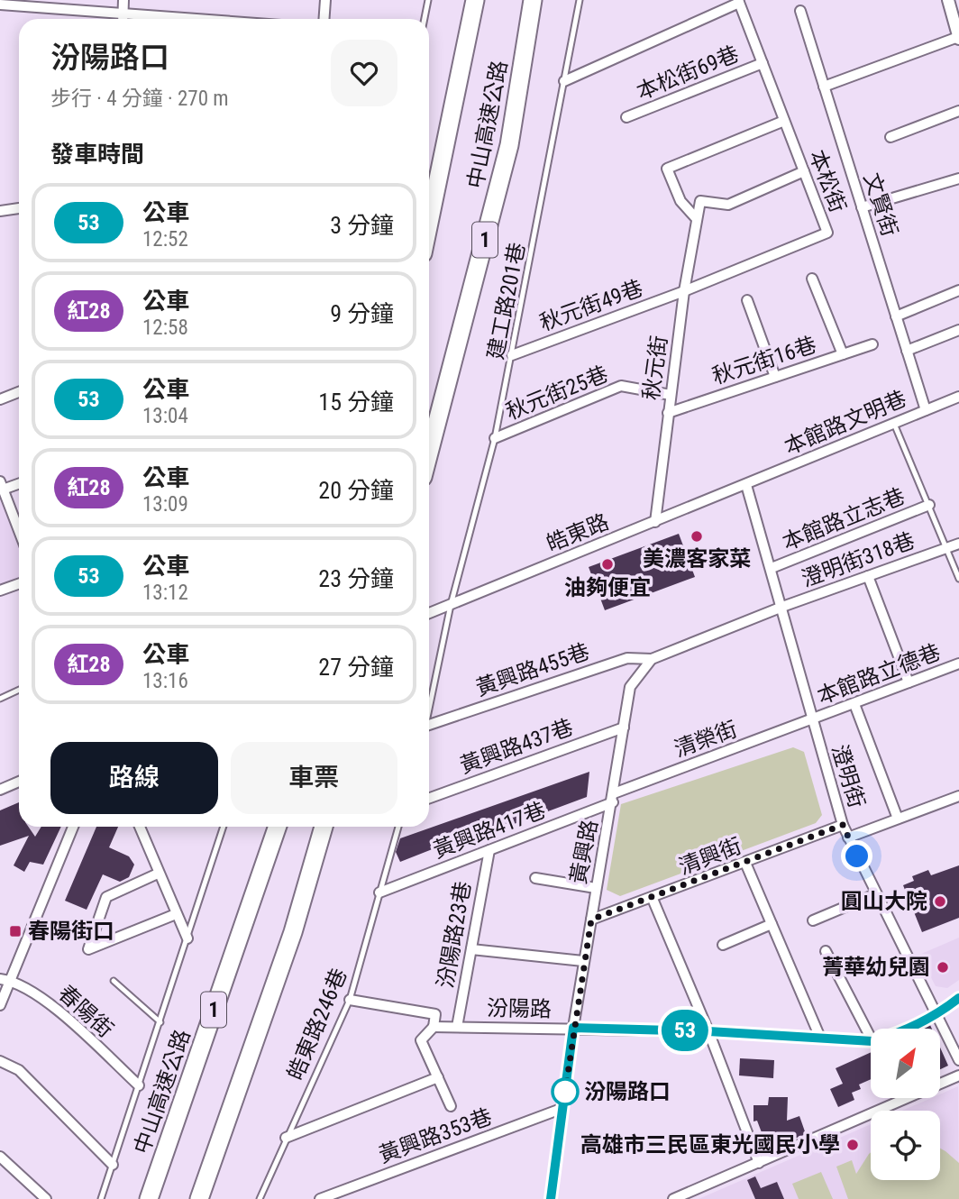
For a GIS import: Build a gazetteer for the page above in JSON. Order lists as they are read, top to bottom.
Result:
{
  "streets": {
    "highway": ["中山高速公路", "1"],
    "street": [
      "本松街69巷",
      "本松街",
      "文賢街",
      "秋元街49巷",
      "秋元街16巷",
      "秋元街",
      "秋元街25巷",
      "本館路文明巷",
      "本館路立志巷",
      "皓東路",
      "澄明街318巷",
      "黃興路455巷",
      "本館路立德巷",
      "清榮街",
      "黃興路437巷",
      "澄明街",
      "黃興路417巷",
      "黃興路",
      "清興街",
      "汾陽路23巷",
      "汾陽路",
      "春陽街",
      "黃興路353巷"
    ],
    "lane": ["建工路201巷", "皓東路246巷"]
  },
  "crossings": [
    ["本松街69巷", "本松街"],
    ["本松街", "秋元街49巷"],
    ["本松街", "秋元街"],
    ["文賢街", "本館路文明巷"],
    ["建工路201巷", "秋元街49巷"],
    ["建工路201巷", "秋元街25巷"],
    ["建工路201巷", "皓東路"],
    ["秋元街49巷", "秋元街"],
    ["秋元街16巷", "秋元街"],
    ["秋元街", "秋元街25巷"],
    ["秋元街", "皓東路"],
    ["本館路文明巷", "皓東路"],
    ["本館路文明巷", "澄明街"],
    ["本館路立志巷", "澄明街"],
    ["皓東路", "澄明街"],
    ["澄明街318巷", "澄明街"],
    ["黃興路455巷", "黃興路"],
    ["本館路立德巷", "清榮街"],
    ["本館路立德巷", "澄明街"],
    ["清榮街", "澄明街"],
    ["清榮街", "黃興路417巷"],
    ["清榮街", "黃興路"],
    ["黃興路437巷", "黃興路"],
    ["澄明街", "清興街"],
    ["澄明街", "汾陽路"],
    ["黃興路417巷", "黃興路"],
    ["黃興路417巷", "汾陽路23巷"],
    ["黃興路417巷", "皓東路246巷"],
    ["黃興路", "清興街"],
    ["黃興路", "汾陽路"],
    ["黃興路", "黃興路353巷"],
    ["汾陽路23巷", "汾陽路"]
  ],
  "places": {
    "other": [
      "美濃客家菜",
      "油夠便宜",
      "圓山大院",
      "菁華幼兒園",
      "汾陽路口",
      "高雄市三民區東光國民小學"
    ],
    "transit": ["春陽街口"]
  },
  "lines": ["bus line 53"],
  "north": "top right",
  "page": {
    "on_map": "53",
    "heading": [
      ["汾陽路口", "步行 · 4 分鐘 · 270 m"],
      "發車時間"
    ],
    "list": [
      {
        "mark": "53",
        "name": "公車",
        "note": "12:52",
        "value": "3 分鐘"
      },
      {
        "mark": "紅28",
        "name": "公車",
        "note": "12:58",
        "value": "9 分鐘"
      },
      {
        "mark": "53",
        "name": "公車",
        "note": "13:04",
        "value": "15 分鐘"
      },
      {
        "mark": "紅28",
        "name": "公車",
        "note": "13:09",
        "value": "20 分鐘"
      },
      {
        "mark": "53",
        "name": "公車",
        "note": "13:12",
        "value": "23 分鐘"
      },
      {
        "mark": "紅28",
        "name": "公車",
        "note": "13:16",
        "value": "27 分鐘"
      }
    ],
    "buttons": ["路線", "車票"]
  }
}
